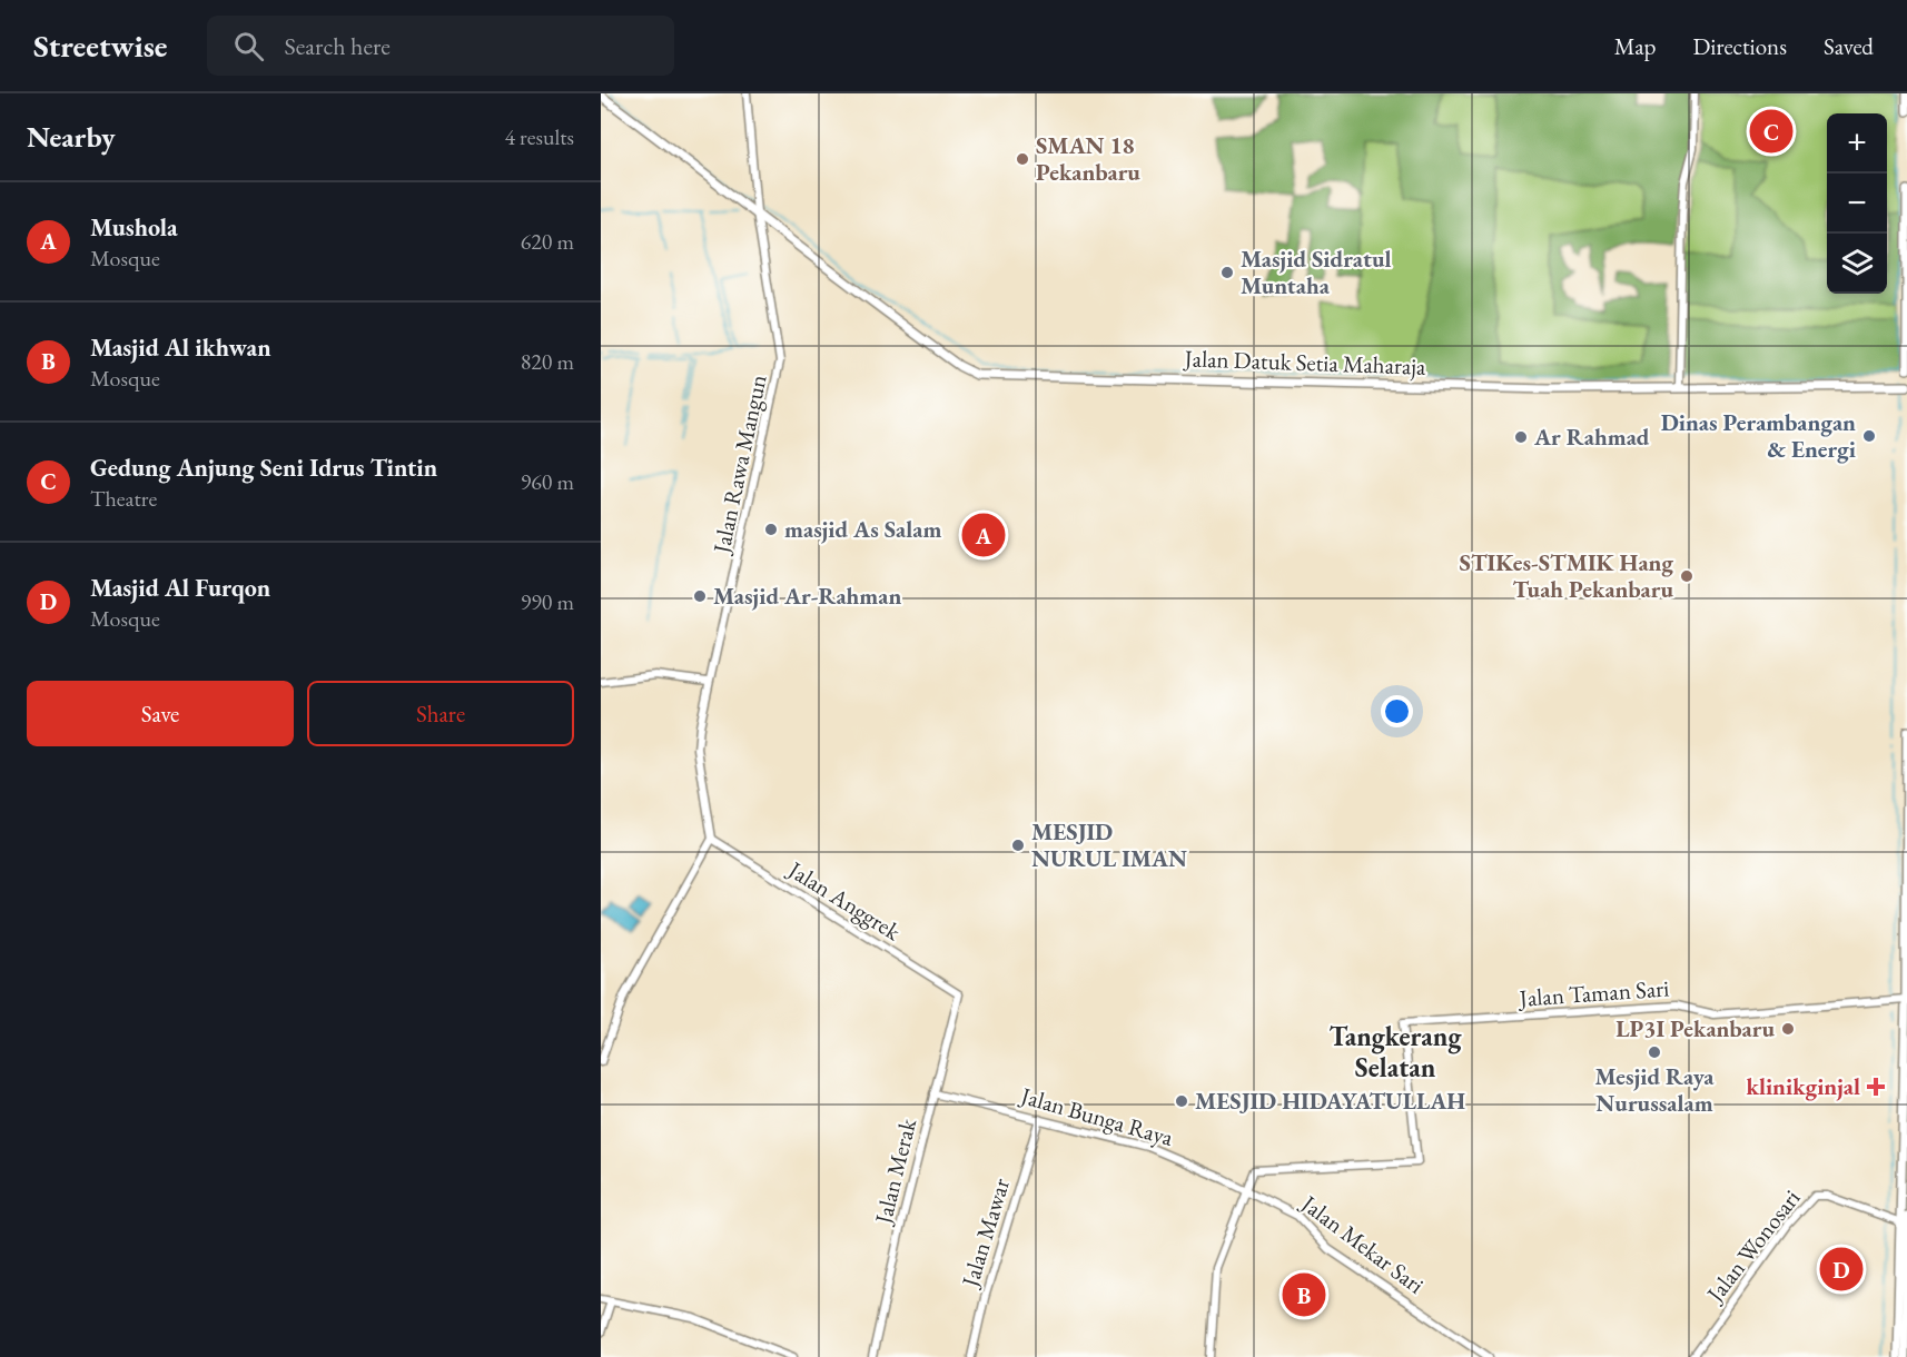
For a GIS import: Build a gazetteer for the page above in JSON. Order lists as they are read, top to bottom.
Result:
{
  "streets": {
    "main road": ["Jalan Datuk Setia Maharaja"],
    "street": [
      "Jalan Rawa Mangun",
      "Jalan Anggrek",
      "Jalan Taman Sari",
      "Jalan Bunga Raya",
      "Jalan Merak",
      "Jalan Mawar",
      "Jalan Mekar Sari",
      "Jalan Wonosari"
    ]
  },
  "crossings": [
    ["Jalan Datuk Setia Maharaja", "Jalan Rawa Mangun"],
    ["Jalan Rawa Mangun", "Jalan Anggrek"],
    ["Jalan Anggrek", "Jalan Merak"],
    ["Jalan Taman Sari", "Jalan Bunga Raya"],
    ["Jalan Taman Sari", "Jalan Mekar Sari"],
    ["Jalan Bunga Raya", "Jalan Merak"],
    ["Jalan Bunga Raya", "Jalan Mawar"],
    ["Jalan Bunga Raya", "Jalan Mekar Sari"]
  ],
  "districts": ["Tangkerang Selatan"],
  "places": {
    "other": [
      "SMAN 18 Pekanbaru",
      "Masjid Sidratul Muntaha",
      "Dinas Perambangan & Energi",
      "Ar Rahmad",
      "masjid As Salam",
      "STIKes-STMIK Hang Tuah Pekanbaru",
      "Masjid Ar-Rahman",
      "MESJID NURUL IMAN",
      "LP3I Pekanbaru",
      "Mesjid Raya Nurussalam",
      "MESJID HIDAYATULLAH"
    ],
    "health": ["klinikginjal"]
  },
  "page": {
    "header": "Streetwise",
    "search": "Search here",
    "nav": ["Map", "Directions", "Saved"],
    "heading": ["Nearby", "4 results"],
    "pins": [
      "C",
      "A",
      "D",
      "B"
    ],
    "map_buttons": ["+", "−"],
    "list": [
      {
        "mark": "A",
        "name": "Mushola",
        "note": "Mosque",
        "value": "620 m"
      },
      {
        "mark": "B",
        "name": "Masjid Al ikhwan",
        "note": "Mosque",
        "value": "820 m"
      },
      {
        "mark": "C",
        "name": "Gedung Anjung Seni Idrus Tintin",
        "note": "Theatre",
        "value": "960 m"
      },
      {
        "mark": "D",
        "name": "Masjid Al Furqon",
        "note": "Mosque",
        "value": "990 m"
      }
    ],
    "buttons": ["Save", "Share"]
  }
}
